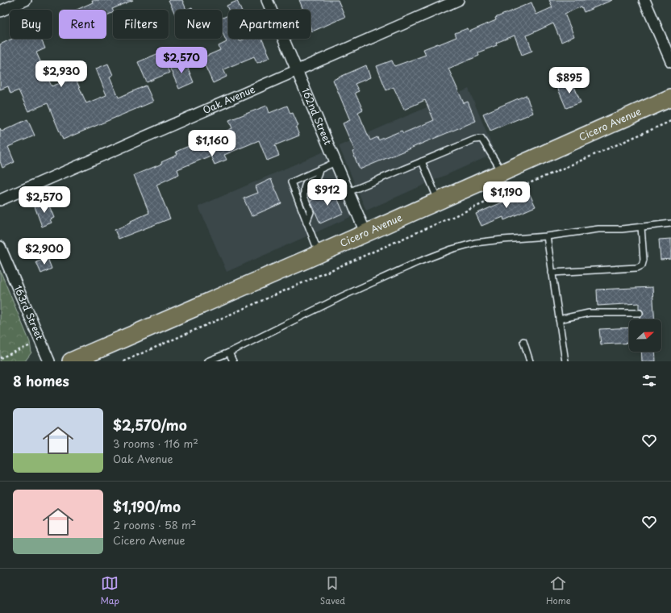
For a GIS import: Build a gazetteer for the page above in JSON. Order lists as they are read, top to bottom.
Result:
{
  "streets": {
    "main road": ["Cicero Avenue"],
    "street": ["Oak Avenue", "162nd Street", "163rd Street"]
  },
  "crossings": [
    ["Oak Avenue", "162nd Street"],
    ["162nd Street", "Cicero Avenue"]
  ],
  "north": "right",
  "page": {
    "chip": [
      "Buy",
      "Rent",
      "Filters",
      "New",
      "Apartment"
    ],
    "price": [
      "$2,570",
      "$2,930",
      "$895",
      "$1,160",
      "$912",
      "$1,190",
      "$2,570",
      "$2,900"
    ],
    "heading": "8 homes",
    "list": [
      {
        "name": "$2,570/mo",
        "note": "3 rooms · 116 m² · Oak Avenue"
      },
      {
        "name": "$1,190/mo",
        "note": "2 rooms · 58 m² · Cicero Avenue"
      }
    ],
    "tabs": ["Map", "Saved", "Home"]
  }
}
